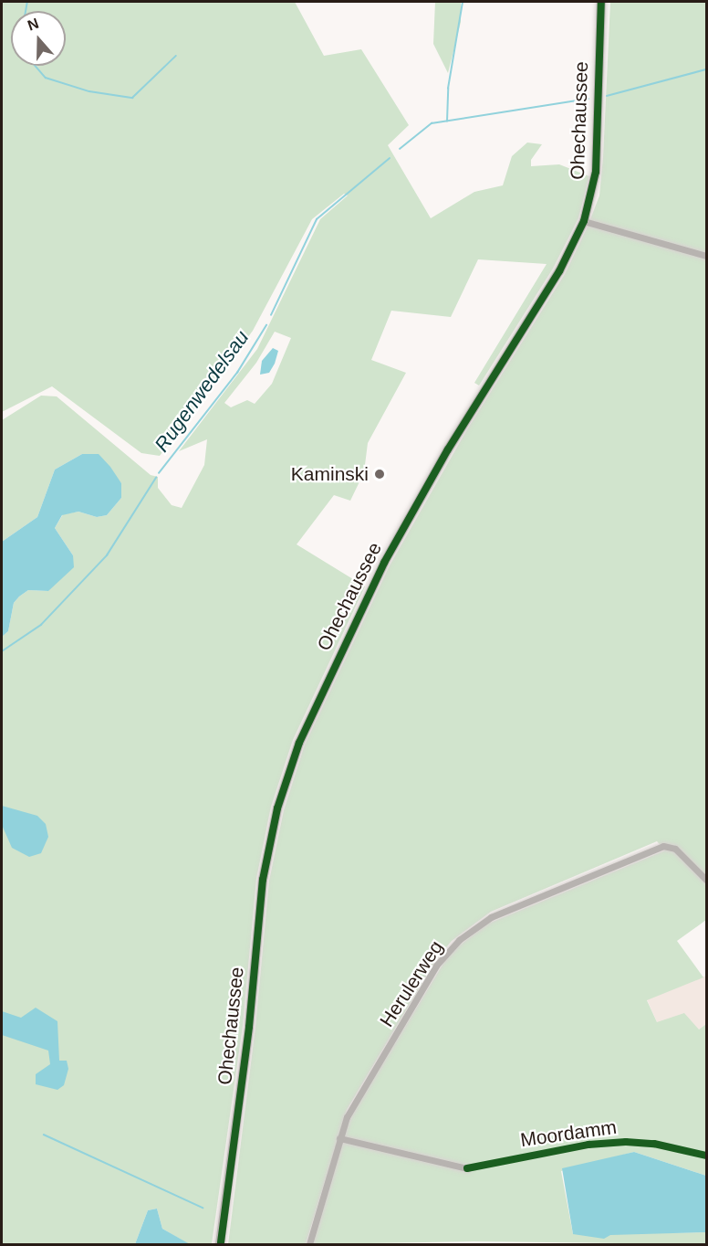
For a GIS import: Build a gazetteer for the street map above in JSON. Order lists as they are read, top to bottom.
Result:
{
  "streets": {
    "main road": ["Ohechaussee"],
    "street": ["Herulerweg"],
    "cycle path": ["Moordamm"]
  },
  "water": ["Rugenwedelsau"],
  "places": ["Kaminski"],
  "north": "top"
}
